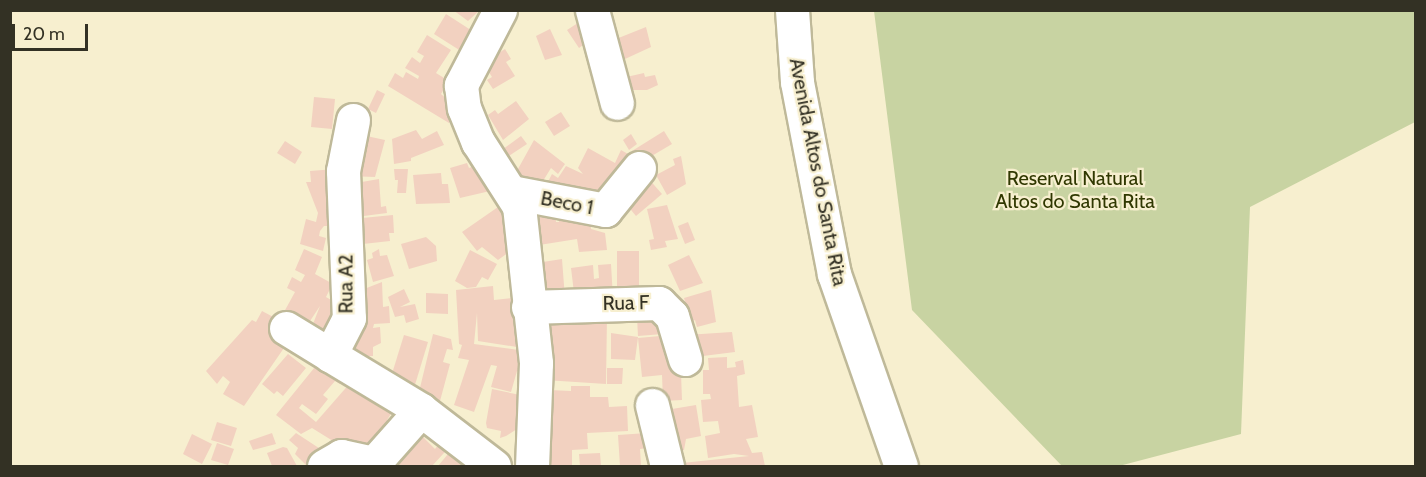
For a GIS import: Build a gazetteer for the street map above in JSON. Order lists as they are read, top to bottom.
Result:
{
  "streets": {
    "street": [
      "Avenida Altos do Santa Rita",
      "Beco 1",
      "Rua A2",
      "Rua F"
    ]
  },
  "parks": ["Reserval Natural Altos do Santa Rita"],
  "scale_bar": "20 m"
}
